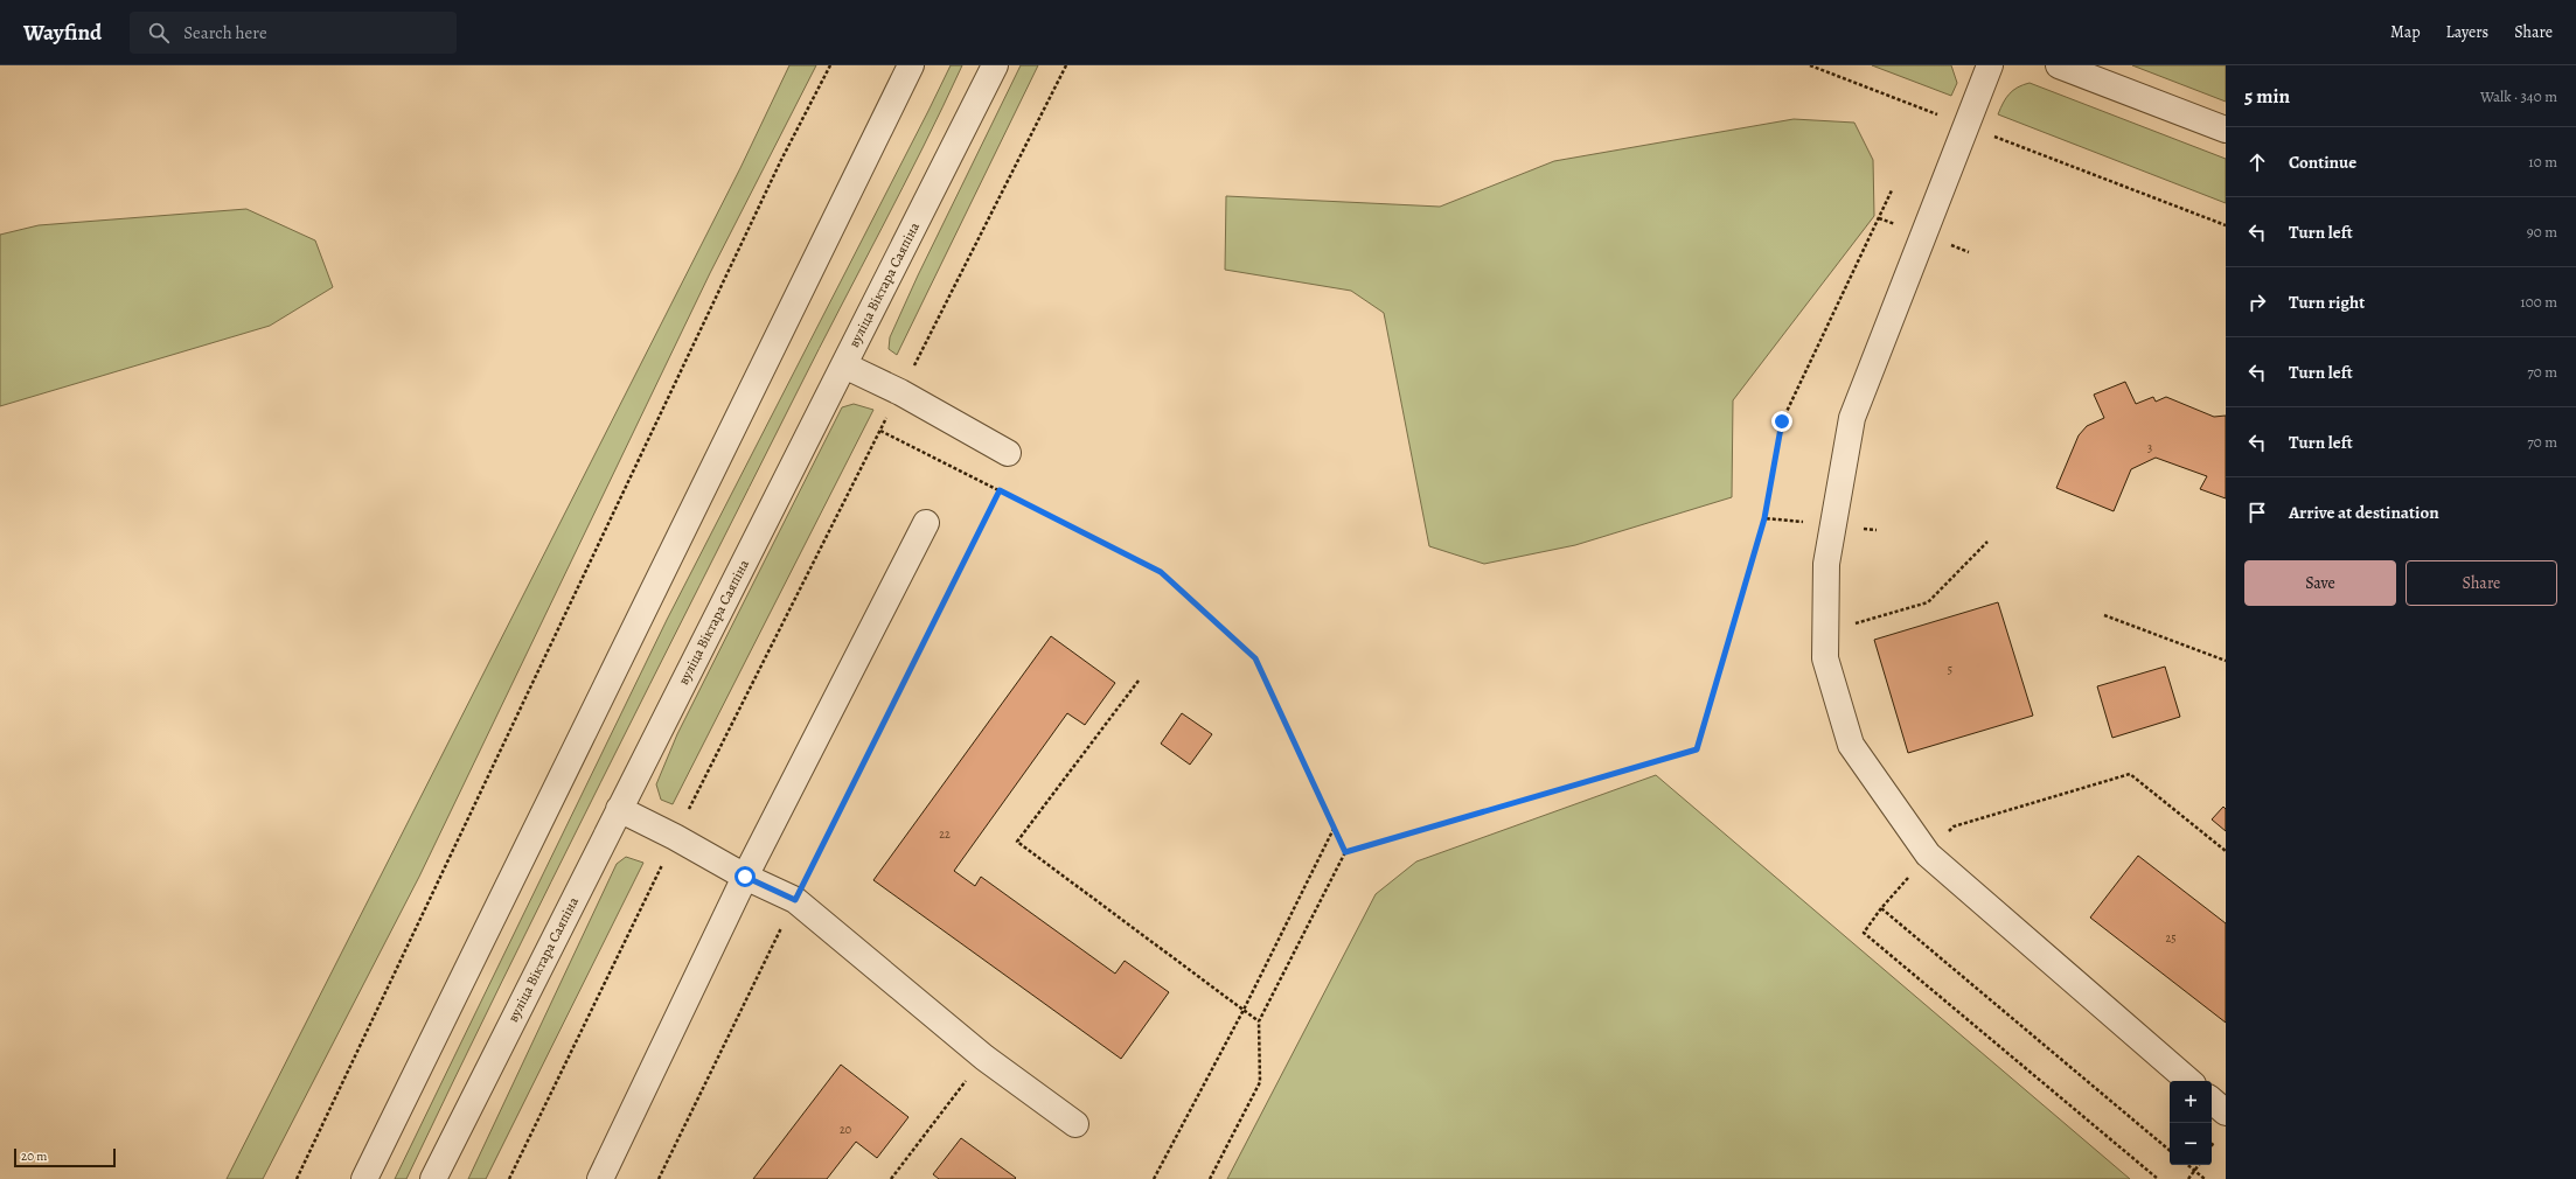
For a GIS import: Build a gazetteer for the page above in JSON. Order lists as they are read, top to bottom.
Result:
{
  "streets": {
    "street": ["вуліца Віктара Саяпіна"]
  },
  "house_numbers": [
    "3",
    "5",
    "22",
    "25",
    "20"
  ],
  "scale_bar": "20 m",
  "page": {
    "header": "Wayfind",
    "search": "Search here",
    "nav": ["Map", "Layers", "Share"],
    "heading": ["5 min", "Walk · 340 m"],
    "list": [
      ["Continue", "10 m"],
      ["Turn left", "90 m"],
      ["Turn right", "100 m"],
      ["Turn left", "70 m"],
      ["Turn left", "70 m"],
      "Arrive at destination"
    ],
    "buttons": ["Save", "Share"],
    "map_buttons": ["+", "−"],
    "scale": "20 m"
  }
}
